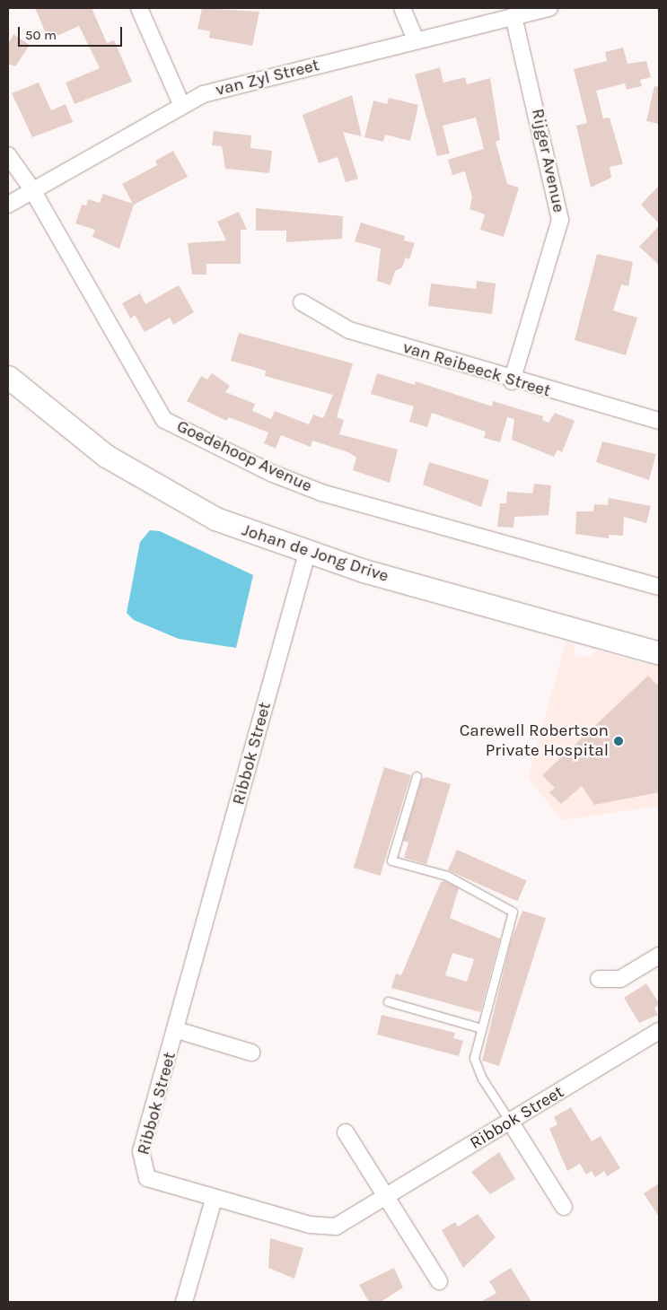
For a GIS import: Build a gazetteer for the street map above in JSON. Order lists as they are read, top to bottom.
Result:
{
  "streets": {
    "street": [
      "van Zyl Street",
      "Rijger Avenue",
      "van Reibeeck Street",
      "Goedehoop Avenue",
      "Johan de Jong Drive",
      "Ribbok Street"
    ]
  },
  "crossings": [
    ["van Zyl Street", "Rijger Avenue"],
    ["van Zyl Street", "Goedehoop Avenue"],
    ["Rijger Avenue", "van Reibeeck Street"],
    ["Johan de Jong Drive", "Ribbok Street"]
  ],
  "places": ["Carewell Robertson Private Hospital"],
  "scale_bar": "50 m"
}
